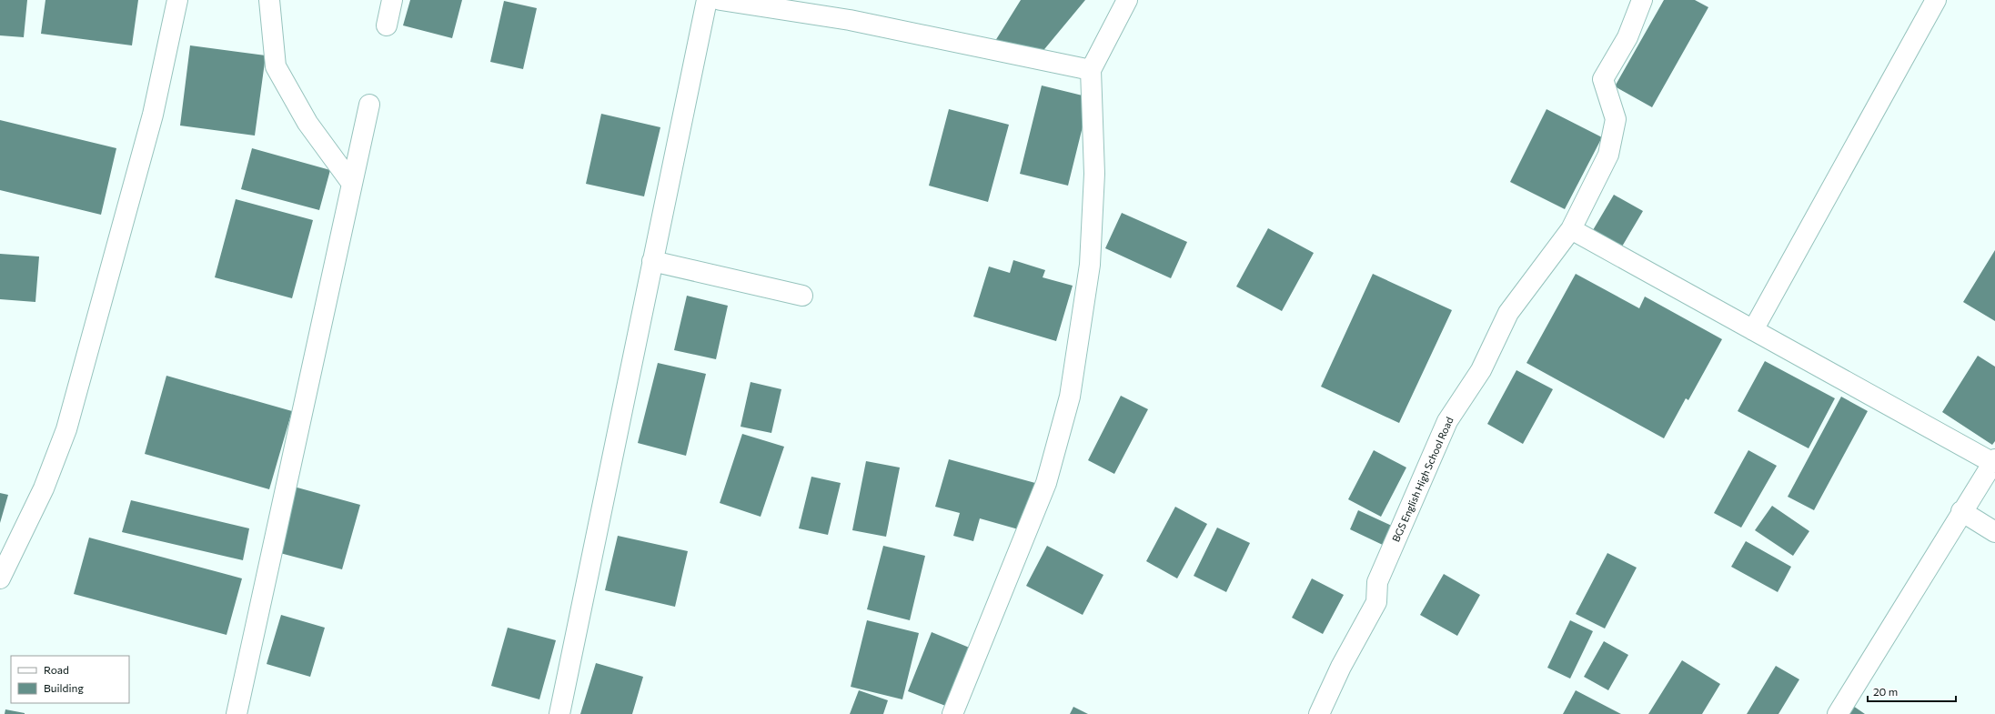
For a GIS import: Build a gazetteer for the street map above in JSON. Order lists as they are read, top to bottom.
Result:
{
  "streets": {
    "street": ["BGS English High School Road"]
  },
  "legend": ["Road", "Building"],
  "scale_bar": "20 m"
}
